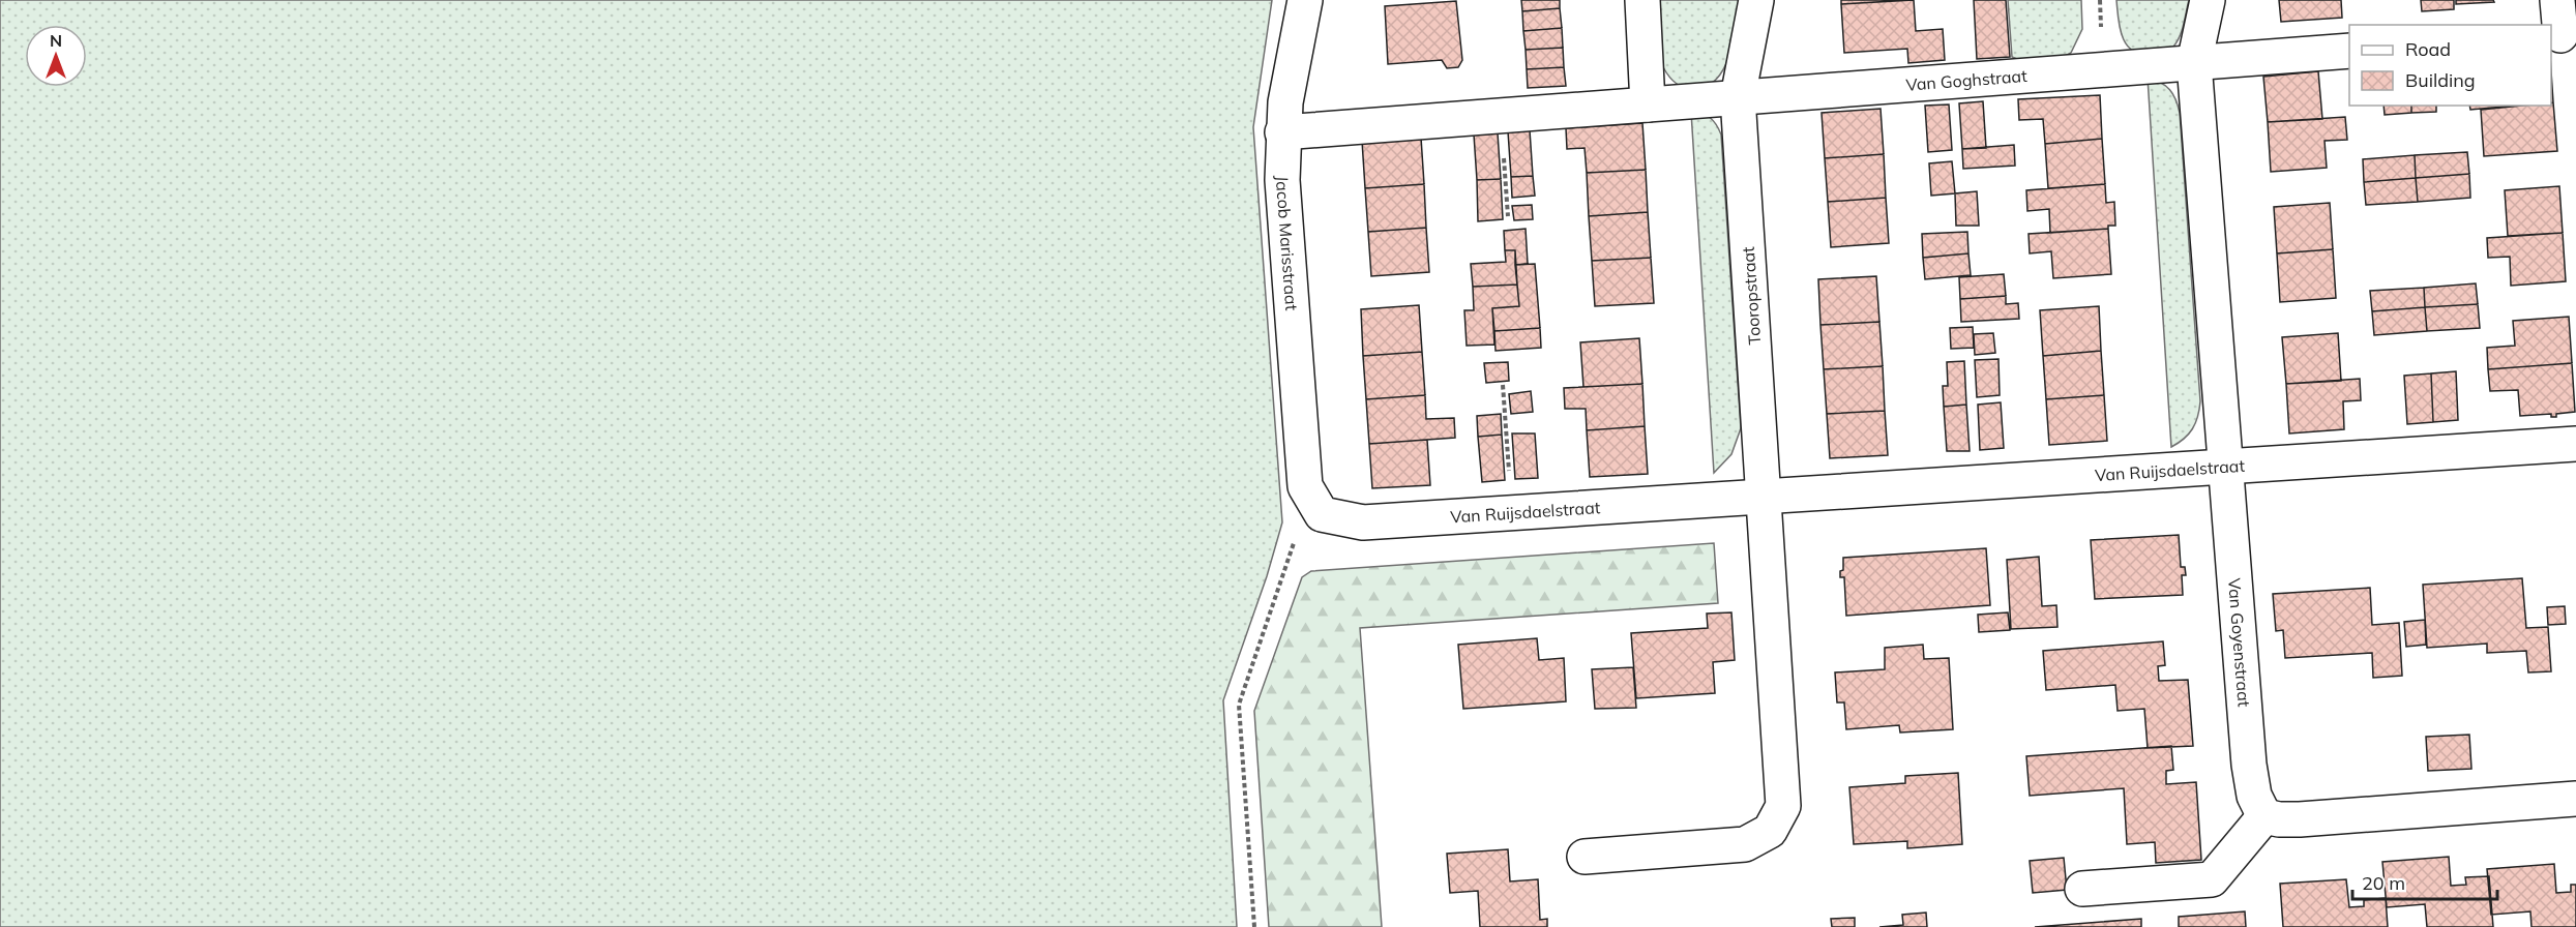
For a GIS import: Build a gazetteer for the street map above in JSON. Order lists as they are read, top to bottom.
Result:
{
  "streets": {
    "street": [
      "Van Goghstraat",
      "Jacob Marisstraat",
      "Tooropstraat",
      "Van Ruijsdaelstraat",
      "Van Goyenstraat"
    ]
  },
  "crossings": [
    ["Van Goghstraat", "Tooropstraat"],
    ["Jacob Marisstraat", "Van Ruijsdaelstraat"],
    ["Tooropstraat", "Van Ruijsdaelstraat"],
    ["Van Ruijsdaelstraat", "Van Goyenstraat"]
  ],
  "legend": ["Road", "Building"],
  "scale_bar": "20 m",
  "north": "top"
}
